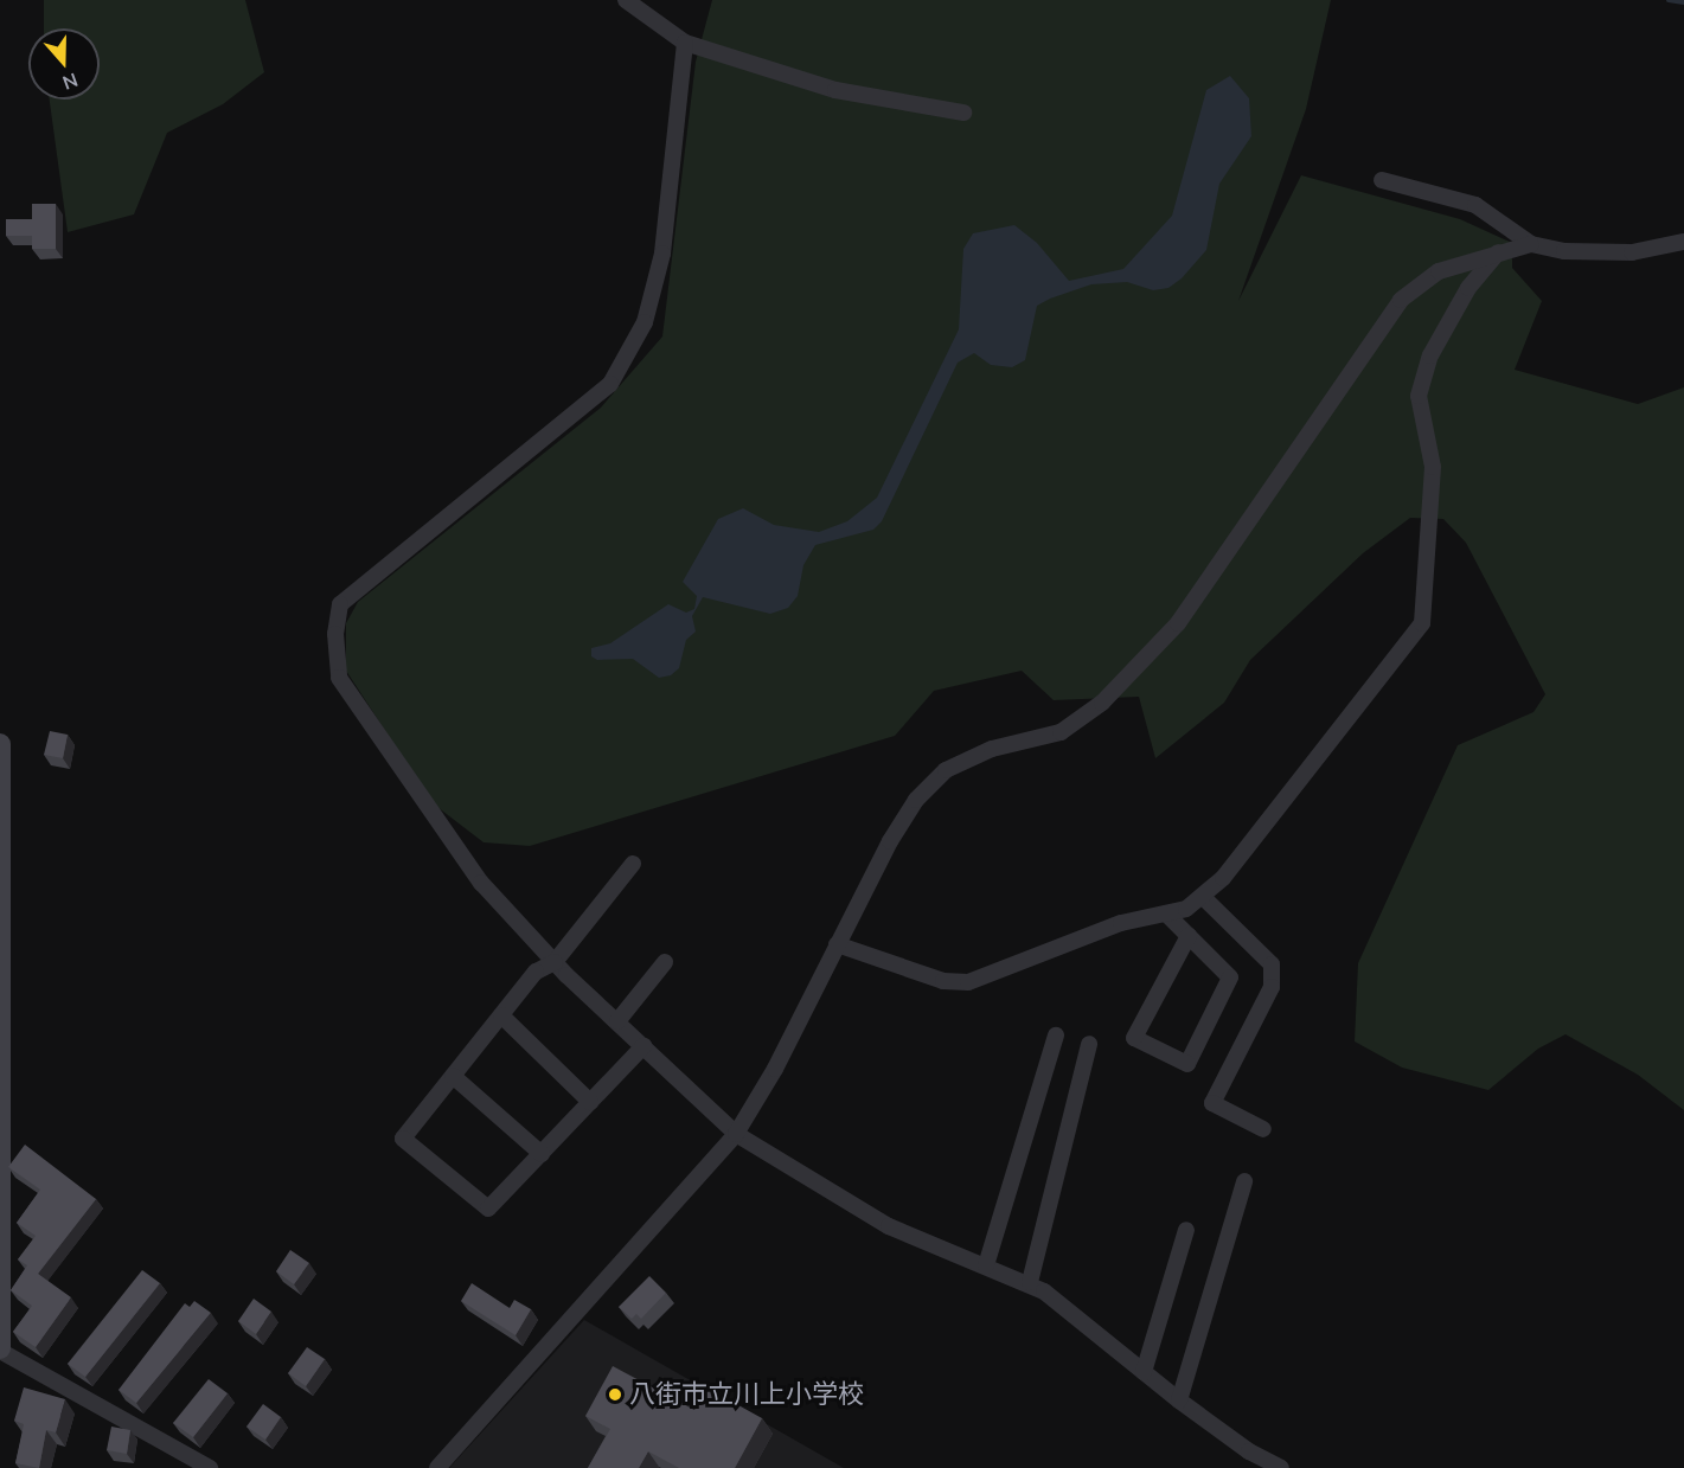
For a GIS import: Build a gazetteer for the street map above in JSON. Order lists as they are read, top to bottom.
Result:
{
  "places": ["八街市立川上小学校"],
  "north": "bottom"
}
